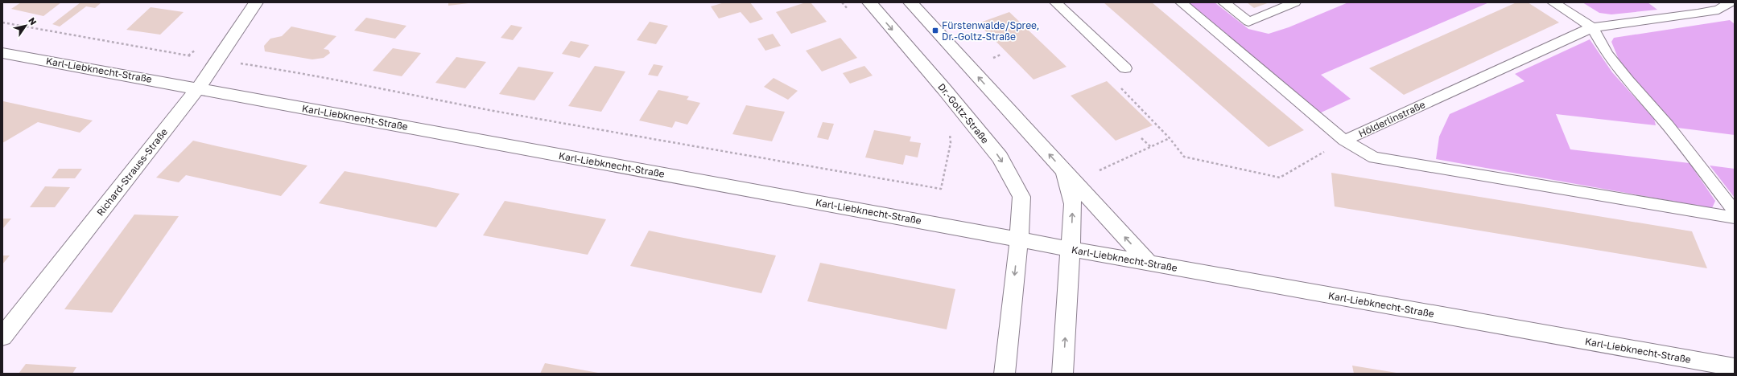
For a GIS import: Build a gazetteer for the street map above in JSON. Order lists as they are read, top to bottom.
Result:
{
  "streets": {
    "street": ["Karl-Liebknecht-Straße", "Dr.-Goltz-Straße", "Richard-Strauss-Straße"],
    "lane": ["Hölderlinstraße"]
  },
  "crossings": [
    ["Karl-Liebknecht-Straße", "Dr.-Goltz-Straße"],
    ["Karl-Liebknecht-Straße", "Richard-Strauss-Straße"]
  ],
  "places": {
    "transit": ["Fürstenwalde/Spree, Dr.-Goltz-Straße"]
  },
  "north": "top right"
}
